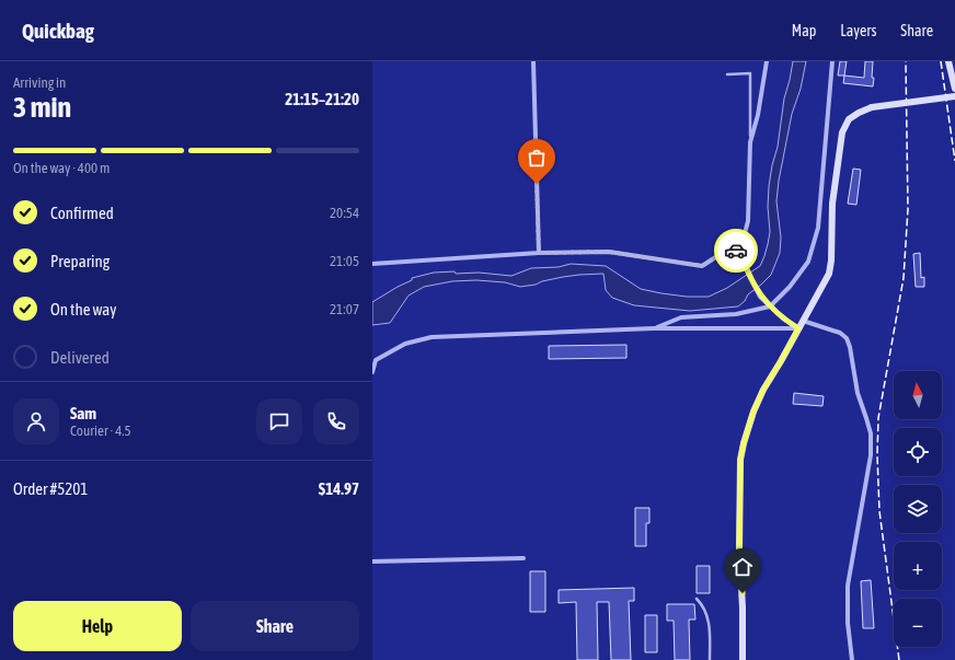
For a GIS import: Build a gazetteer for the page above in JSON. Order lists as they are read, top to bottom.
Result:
{
  "north": "top",
  "page": {
    "header": "Quickbag",
    "nav": ["Map", "Layers", "Share"],
    "heading": ["3 min", "Arriving in", "21:15–21:20"],
    "panel": [
      "Sam",
      "Courier · 4.5",
      "Order #5201",
      "$14.97"
    ],
    "bar": "On the way · 400 m",
    "list": [
      ["Confirmed", "20:54"],
      ["Preparing", "21:05"],
      ["On the way", "21:07"],
      "Delivered"
    ],
    "map_buttons": ["+", "−"],
    "buttons": ["Help", "Share"]
  }
}
